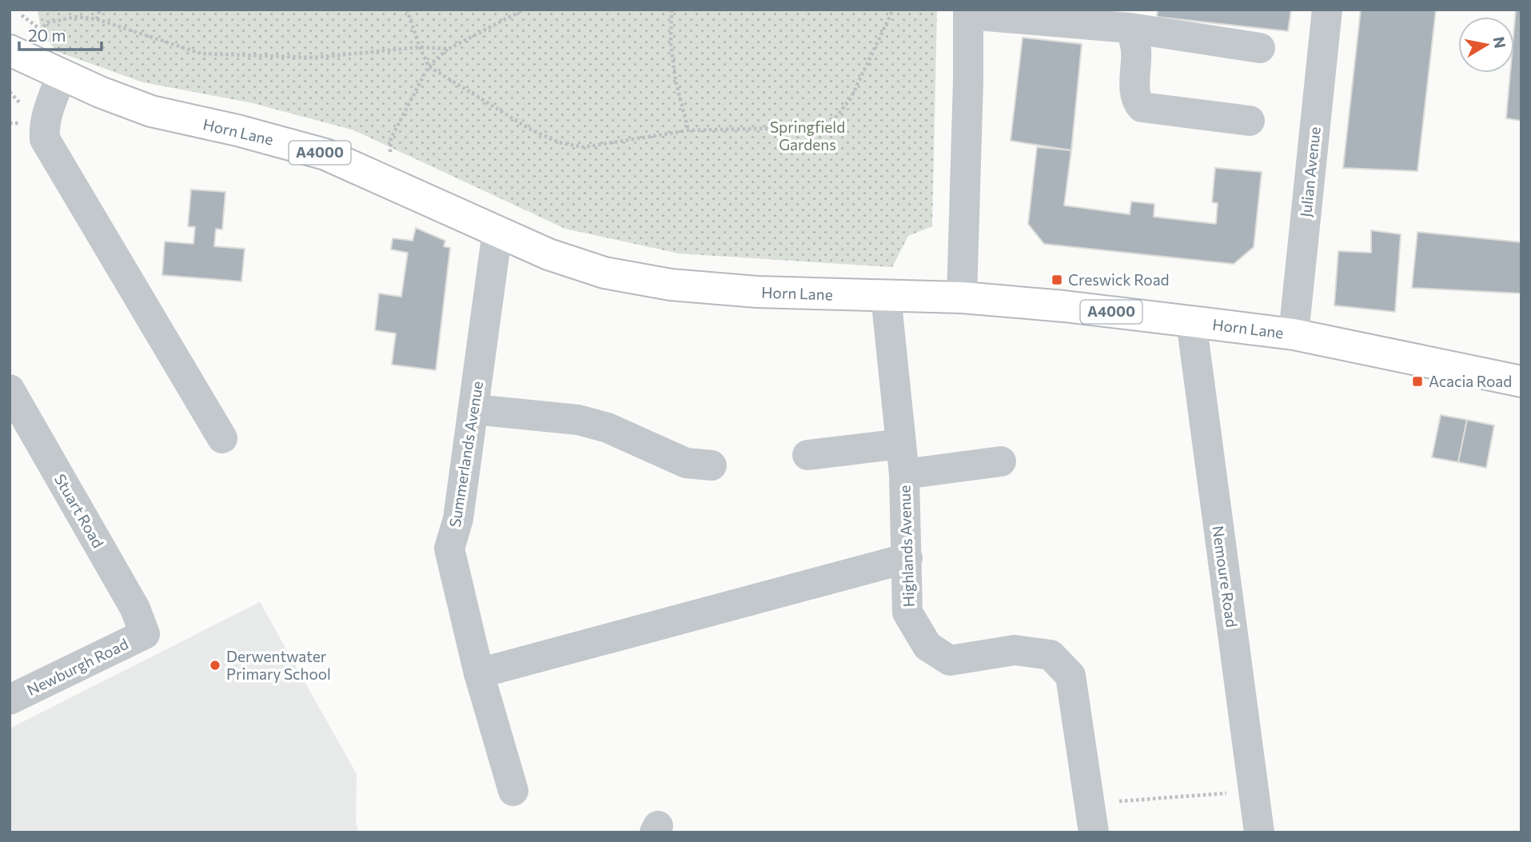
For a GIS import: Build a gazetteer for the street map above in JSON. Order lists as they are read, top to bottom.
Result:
{
  "streets": {
    "main road": ["Horn Lane", "A4000"],
    "street": [
      "Julian Avenue",
      "Summerlands Avenue",
      "Stuart Road",
      "Highlands Avenue",
      "Nemoure Road",
      "Newburgh Road"
    ]
  },
  "crossings": [
    ["Horn Lane", "A4000"],
    ["Horn Lane", "Julian Avenue"],
    ["Horn Lane", "Summerlands Avenue"],
    ["Horn Lane", "Highlands Avenue"],
    ["Horn Lane", "Nemoure Road"],
    ["Stuart Road", "Newburgh Road"]
  ],
  "parks": ["Springfield Gardens"],
  "places": {
    "transit": ["Creswick Road", "Acacia Road"],
    "other": ["Derwentwater Primary School"]
  },
  "scale_bar": "20 m",
  "north": "right"
}
